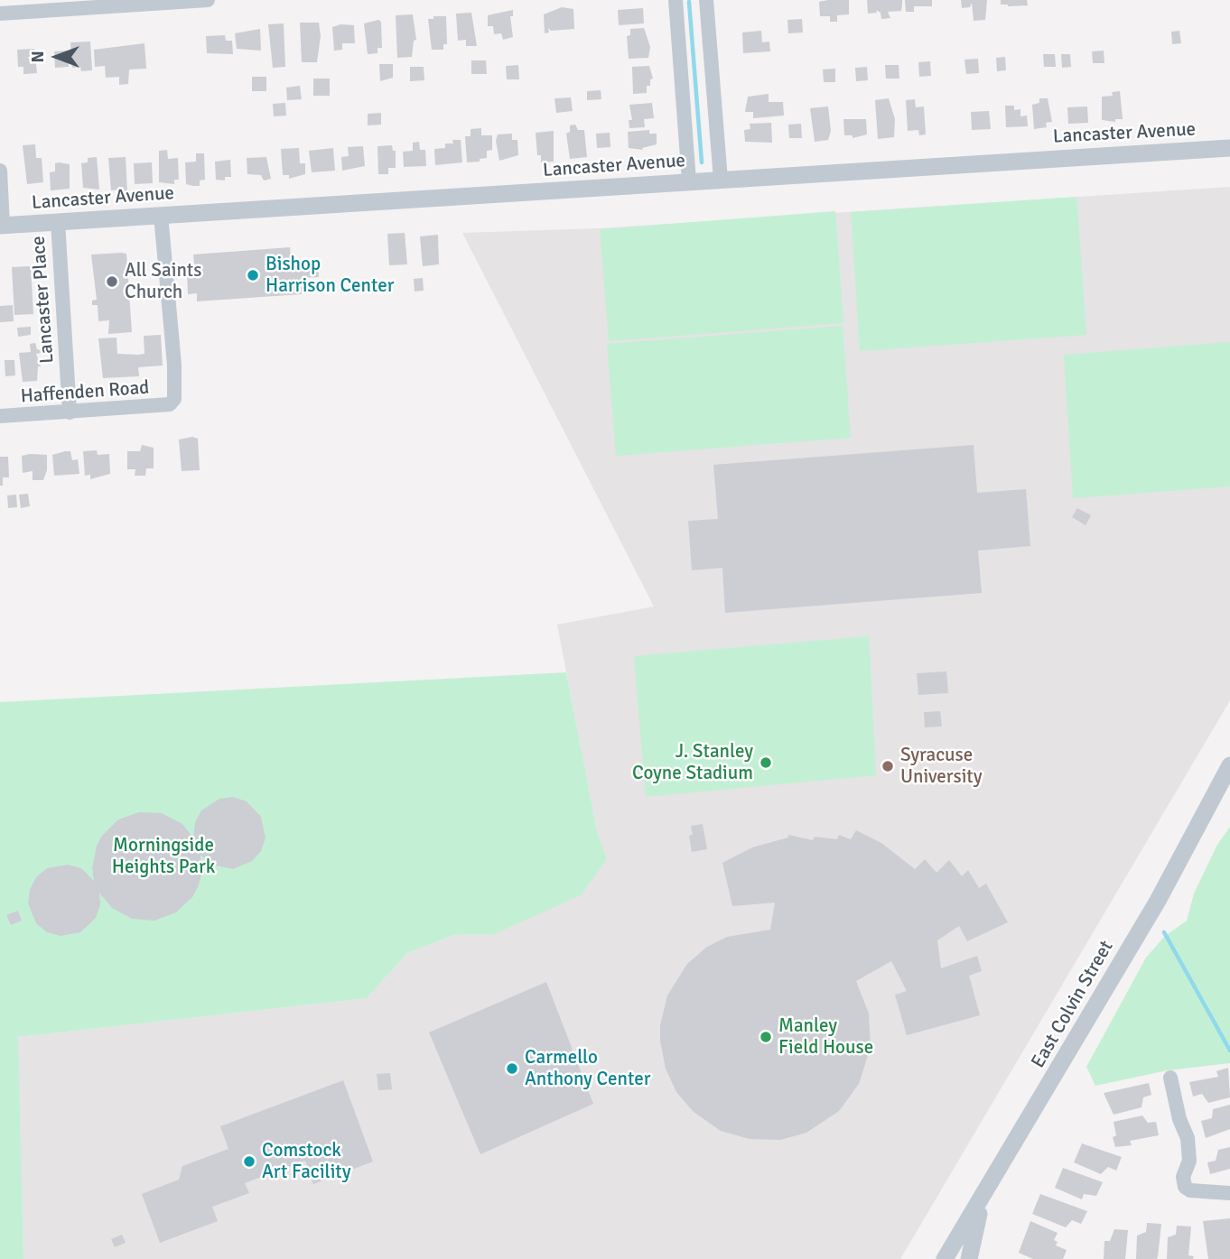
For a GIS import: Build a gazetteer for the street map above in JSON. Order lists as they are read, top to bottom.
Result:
{
  "streets": {
    "street": [
      "Lancaster Avenue",
      "Lancaster Place",
      "Haffenden Road",
      "East Colvin Street"
    ]
  },
  "crossings": [
    ["Lancaster Avenue", "Lancaster Place"],
    ["Lancaster Avenue", "Haffenden Road"],
    ["Lancaster Place", "Haffenden Road"]
  ],
  "parks": ["Morningside Heights Park"],
  "places": [
    "Bishop Harrison Center",
    "All Saints Church",
    "J. Stanley Coyne Stadium",
    "Syracuse University",
    "Manley Field House",
    "Carmello Anthony Center",
    "Comstock Art Facility"
  ],
  "north": "left"
}
